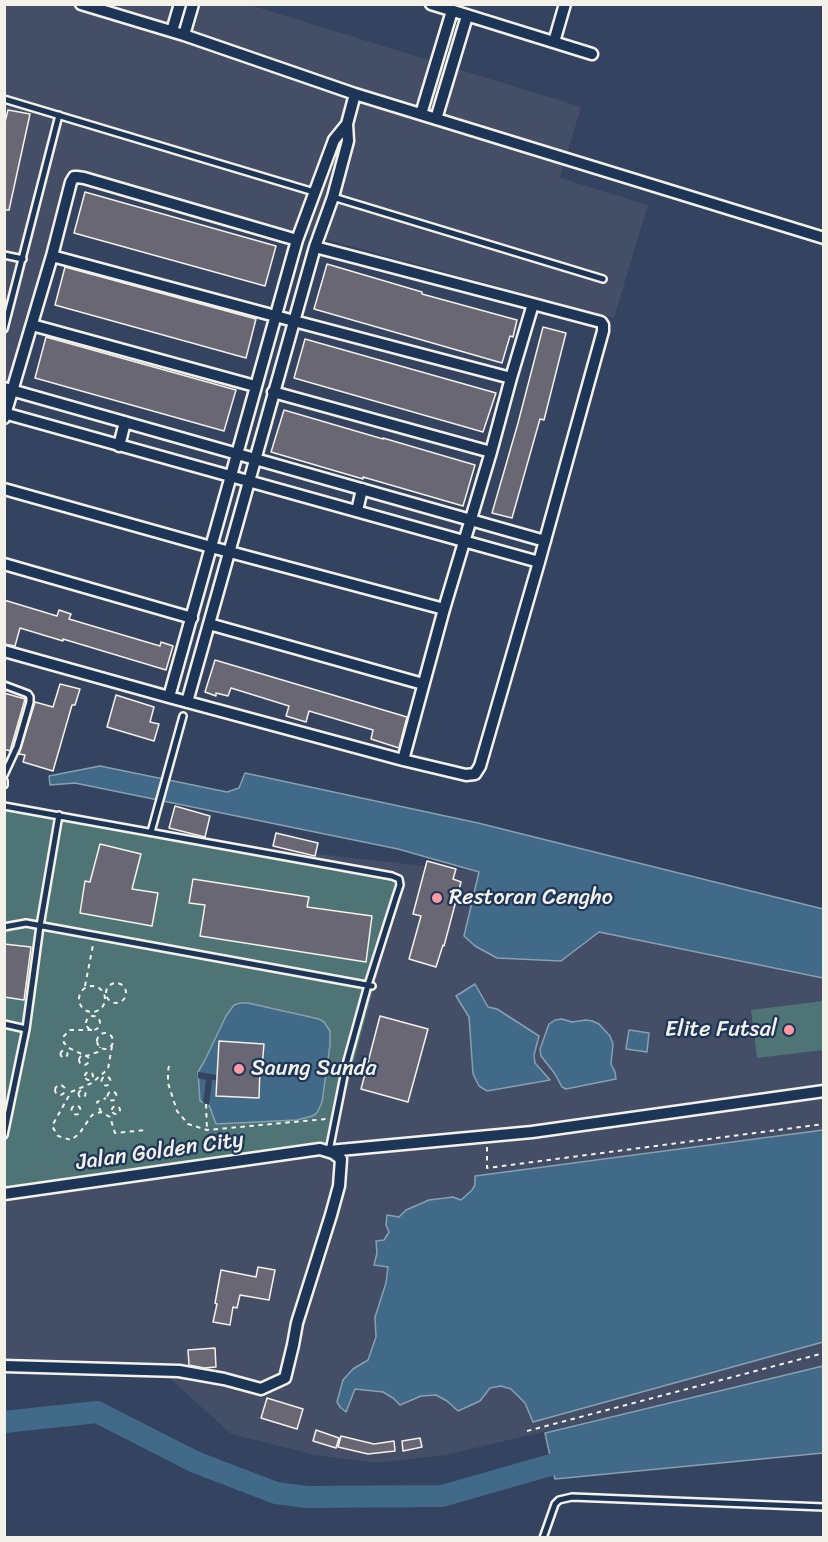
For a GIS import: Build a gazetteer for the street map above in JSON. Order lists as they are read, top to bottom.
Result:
{
  "streets": {
    "street": ["Jalan Golden City"]
  },
  "places": ["Restoran Cengho", "Elite Futsal", "Saung Sunda"]
}
